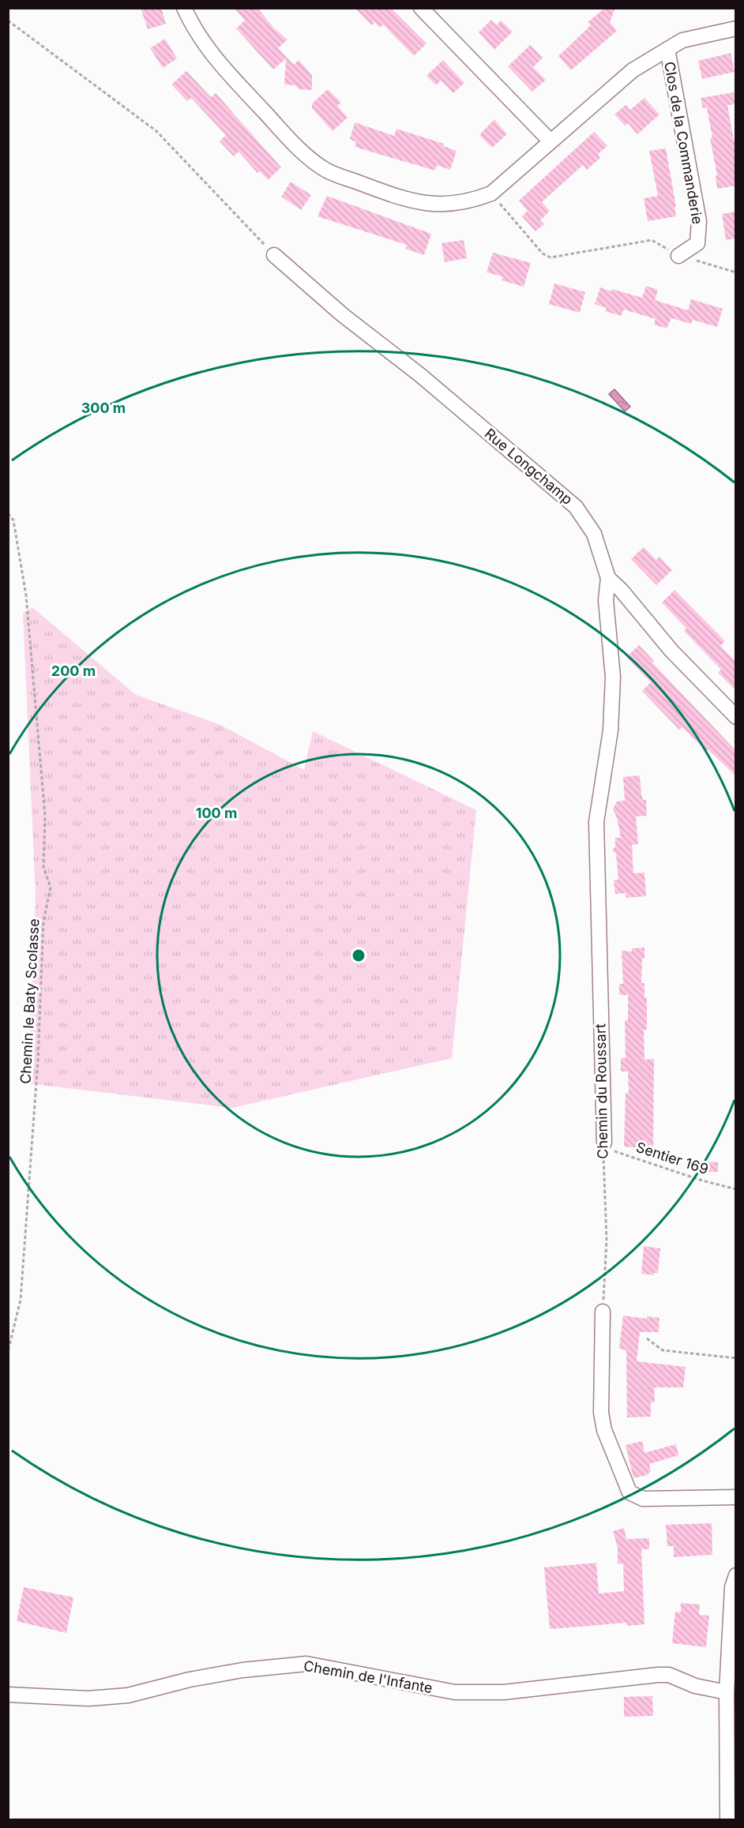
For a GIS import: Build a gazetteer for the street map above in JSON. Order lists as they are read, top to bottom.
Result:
{
  "streets": {
    "street": [
      "Clos de la Commanderie",
      "Rue Longchamp",
      "Chemin du Roussart",
      "Chemin de l'Infante"
    ],
    "path": ["Chemin le Baty Scolasse", "Sentier 169"]
  },
  "crossings": [
    ["Rue Longchamp", "Chemin du Roussart"],
    ["Chemin du Roussart", "Sentier 169"]
  ],
  "rings": ["300 m", "200 m", "100 m"]
}
